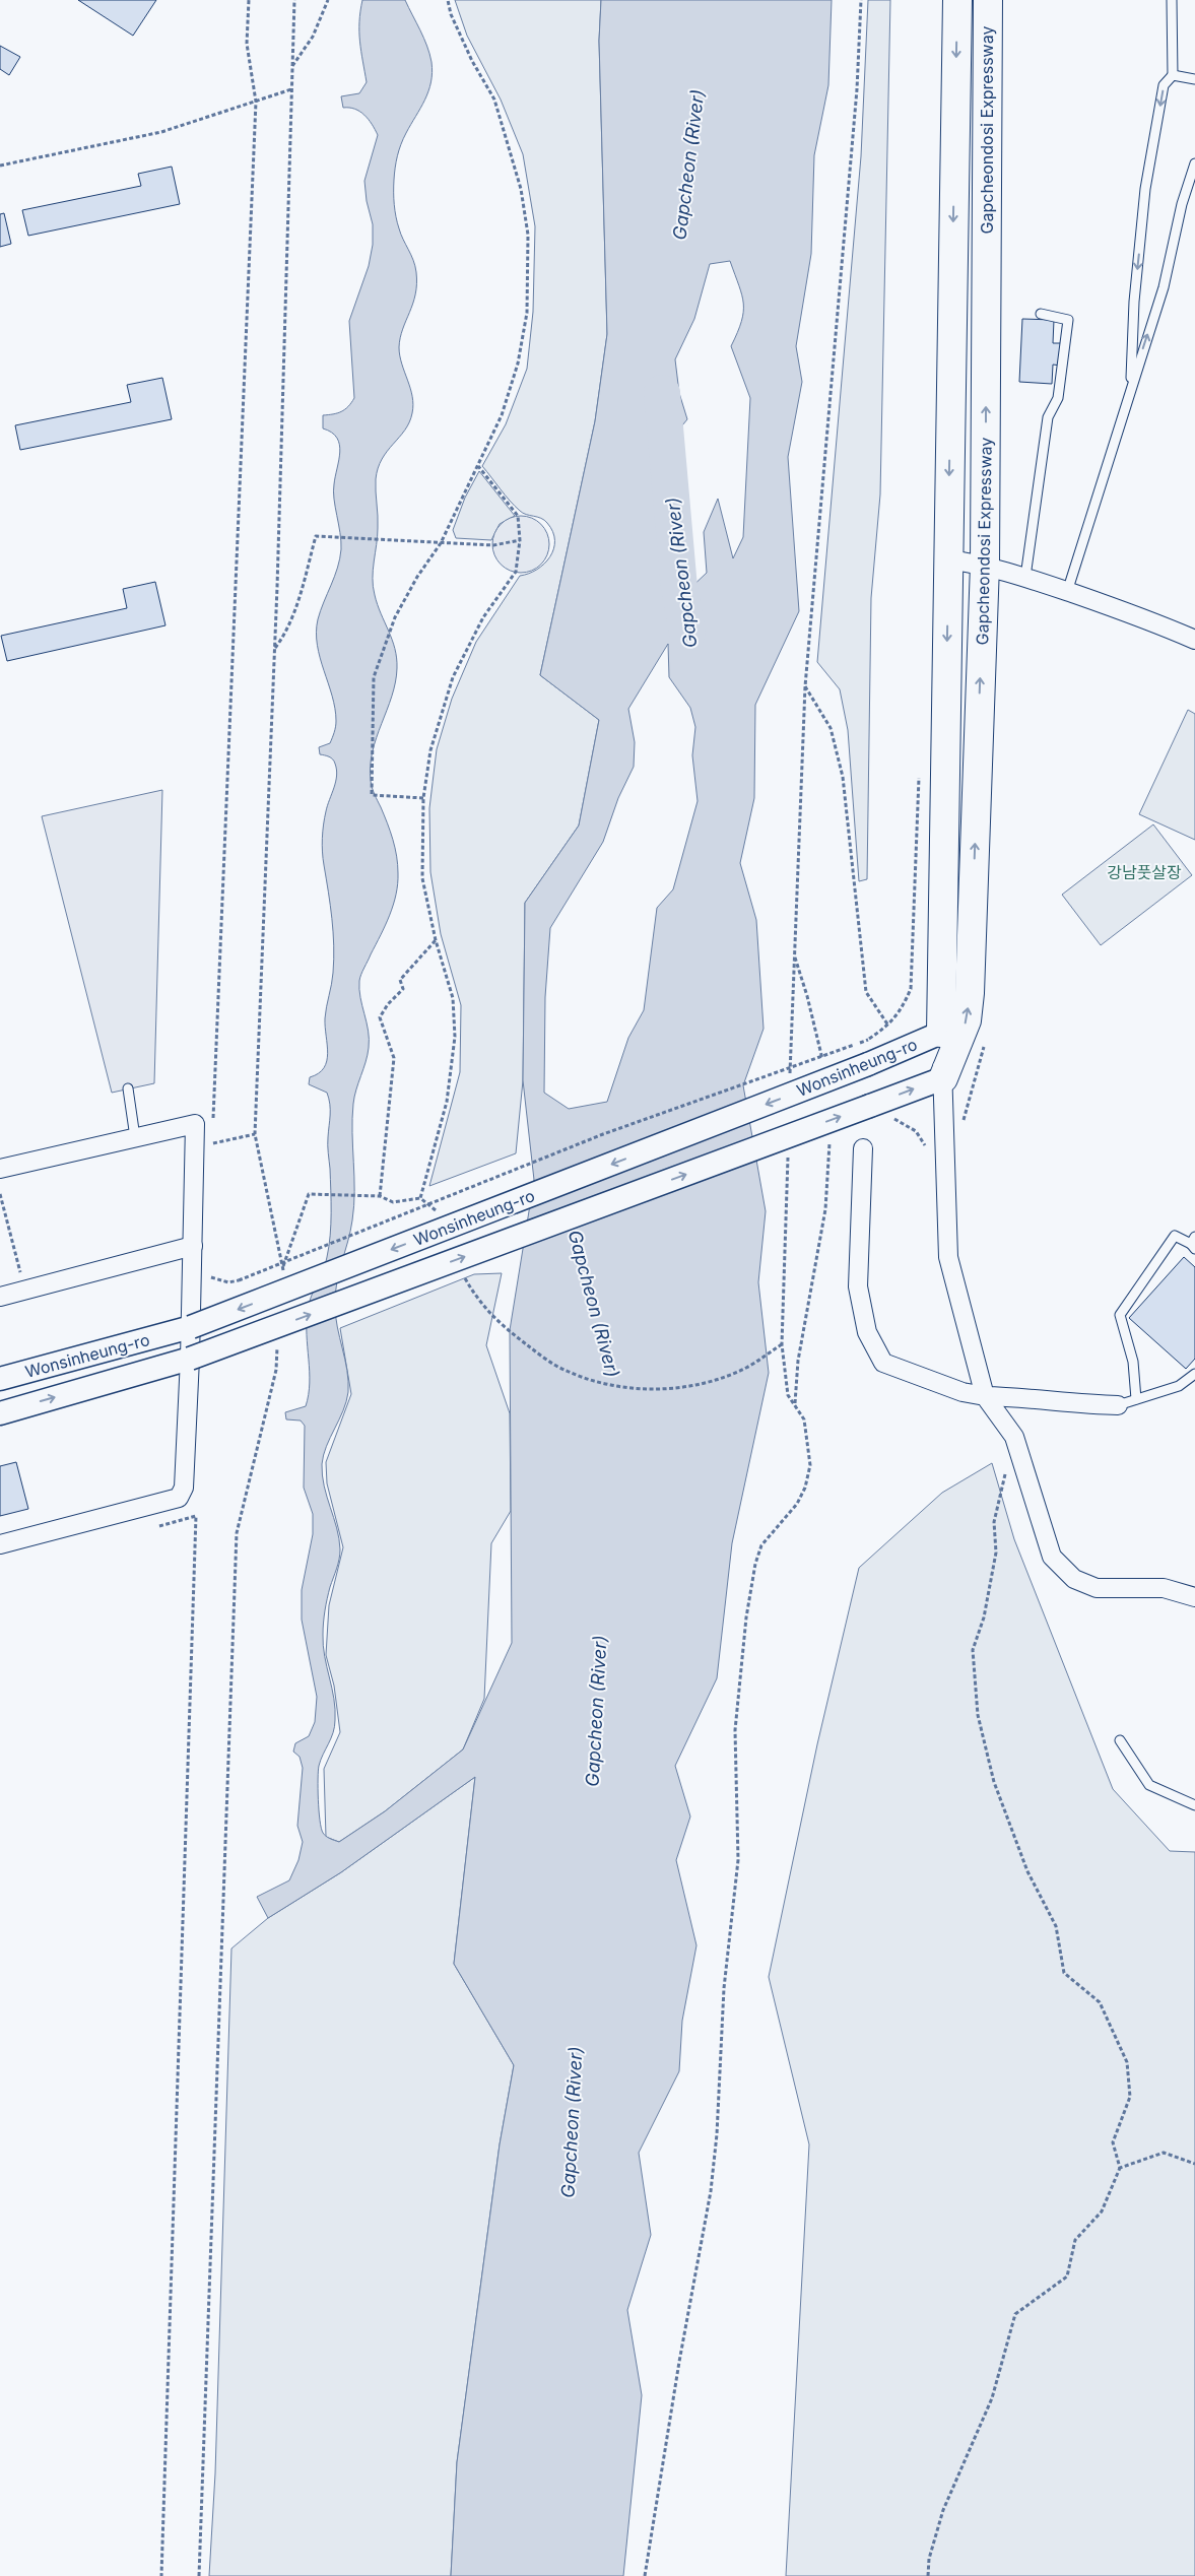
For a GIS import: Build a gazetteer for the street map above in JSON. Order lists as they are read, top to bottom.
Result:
{
  "streets": {
    "main road": ["Gapcheondosi Expressway"],
    "street": ["Wonsinheung-ro"]
  },
  "crossings": [
    ["Gapcheondosi Expressway", "Wonsinheung-ro"]
  ],
  "water": ["Gapcheon (River)"],
  "parks": ["강남풋살장"]
}
